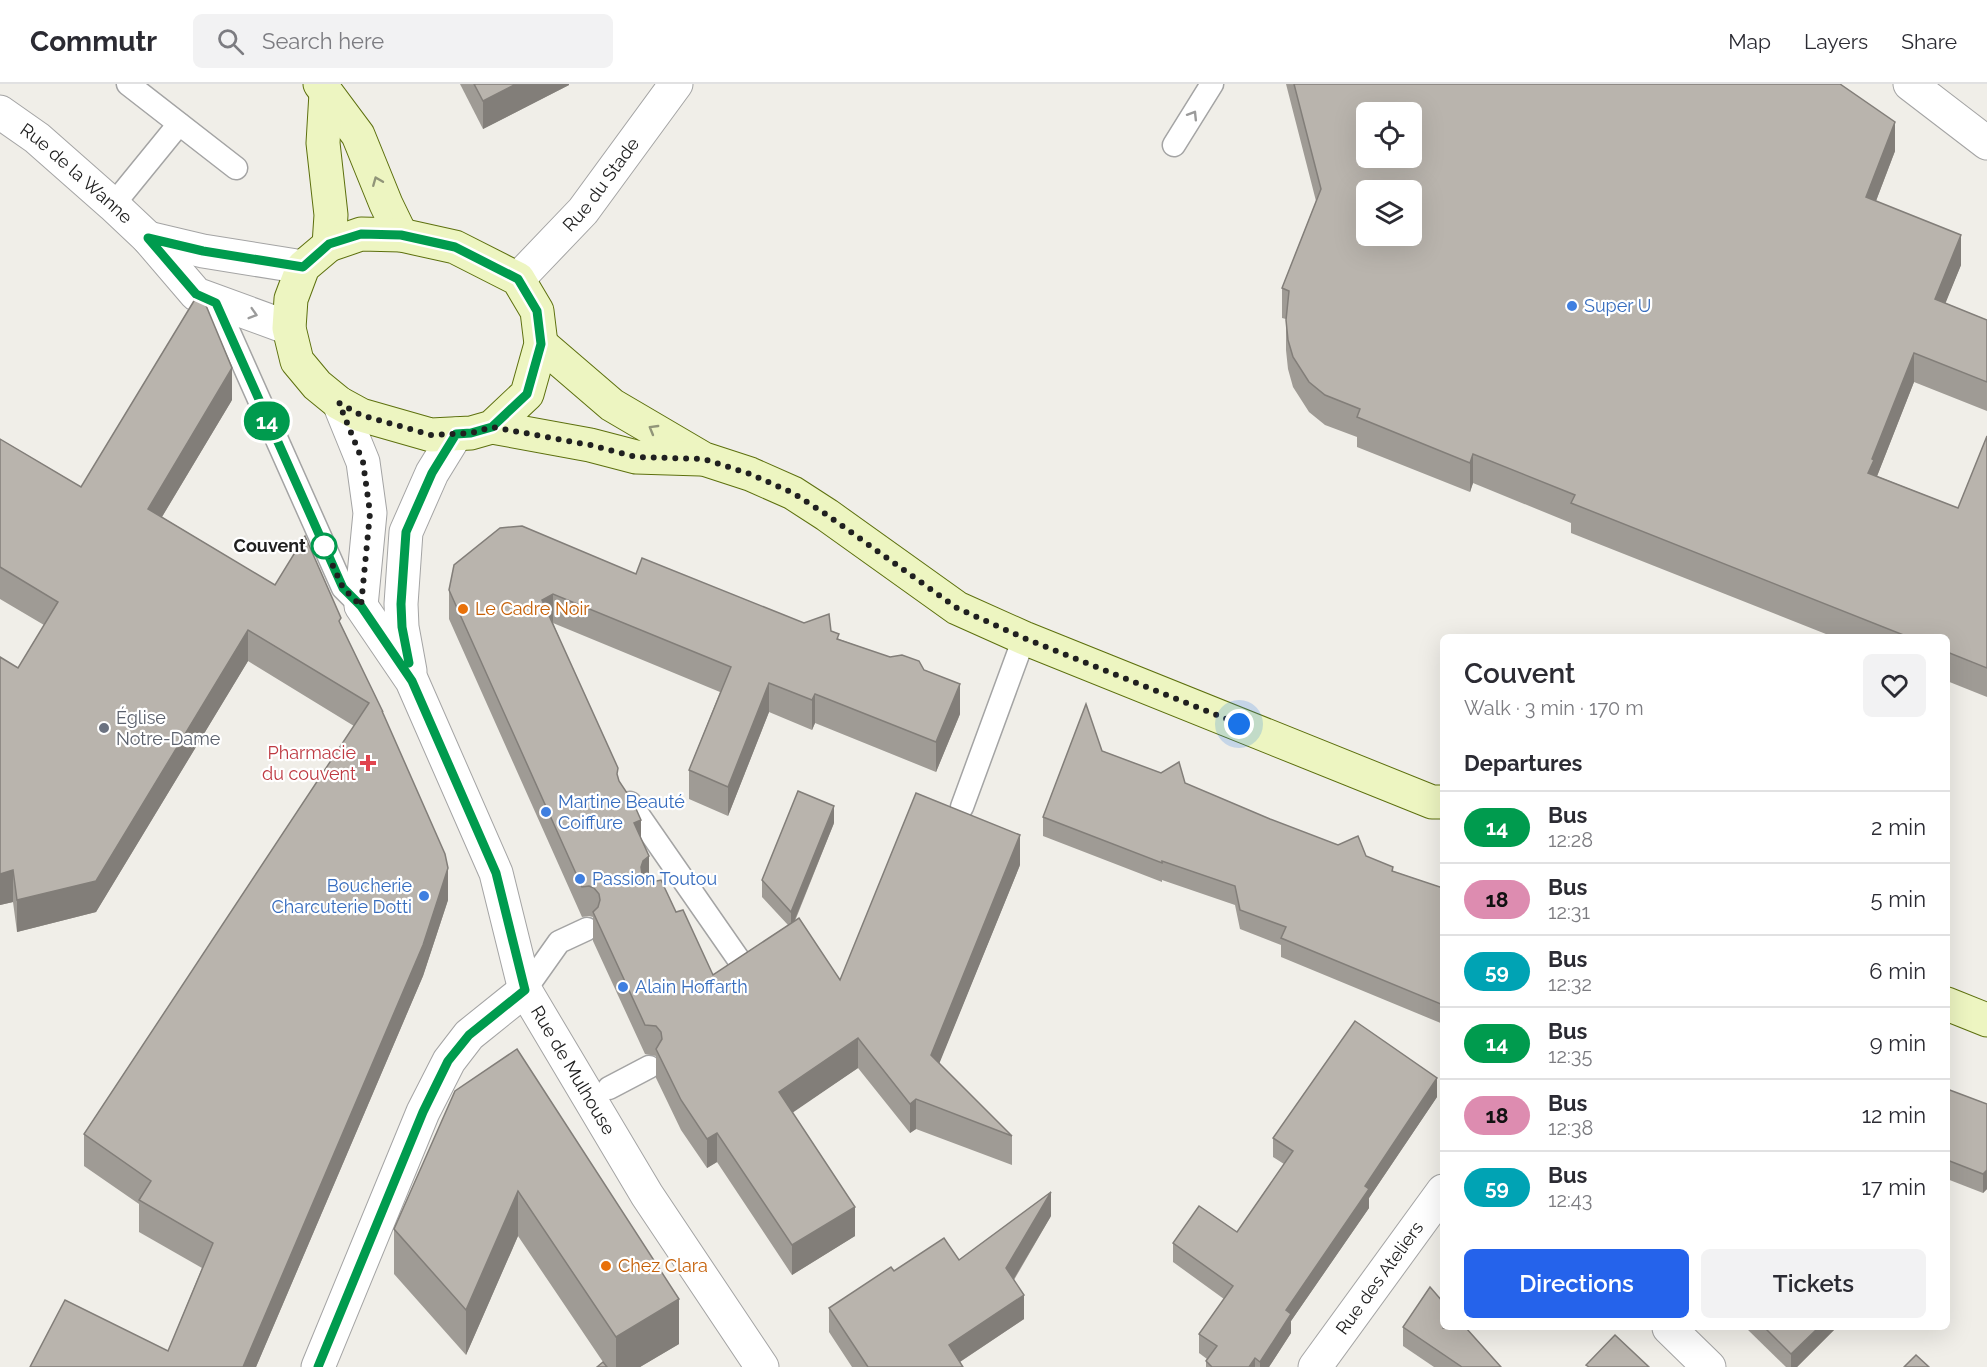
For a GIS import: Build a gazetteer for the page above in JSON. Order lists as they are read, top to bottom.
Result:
{
  "streets": {
    "street": [
      "Rue de la Wanne",
      "Rue du Stade",
      "Rue de Mulhouse",
      "Rue des Ateliers"
    ]
  },
  "places": {
    "other": [
      "Super U",
      "Couvent",
      "Le Cadre Noir",
      "Église Notre-Dame",
      "Martine Beauté Coiffure",
      "Passion Toutou",
      "Boucherie Charcuterie Dotti",
      "Alain Hoffarth",
      "Chez Clara"
    ],
    "health": ["Pharmacie du couvent"]
  },
  "lines": ["bus line 14"],
  "page": {
    "header": "Commutr",
    "search": "Search here",
    "nav": ["Map", "Layers", "Share"],
    "on_map": "14",
    "heading": [
      ["Couvent", "Walk · 3 min · 170 m"],
      "Departures"
    ],
    "list": [
      {
        "mark": "14",
        "name": "Bus",
        "note": "12:28",
        "value": "2 min"
      },
      {
        "mark": "18",
        "name": "Bus",
        "note": "12:31",
        "value": "5 min"
      },
      {
        "mark": "59",
        "name": "Bus",
        "note": "12:32",
        "value": "6 min"
      },
      {
        "mark": "14",
        "name": "Bus",
        "note": "12:35",
        "value": "9 min"
      },
      {
        "mark": "18",
        "name": "Bus",
        "note": "12:38",
        "value": "12 min"
      },
      {
        "mark": "59",
        "name": "Bus",
        "note": "12:43",
        "value": "17 min"
      }
    ],
    "buttons": ["Directions", "Tickets"]
  }
}
